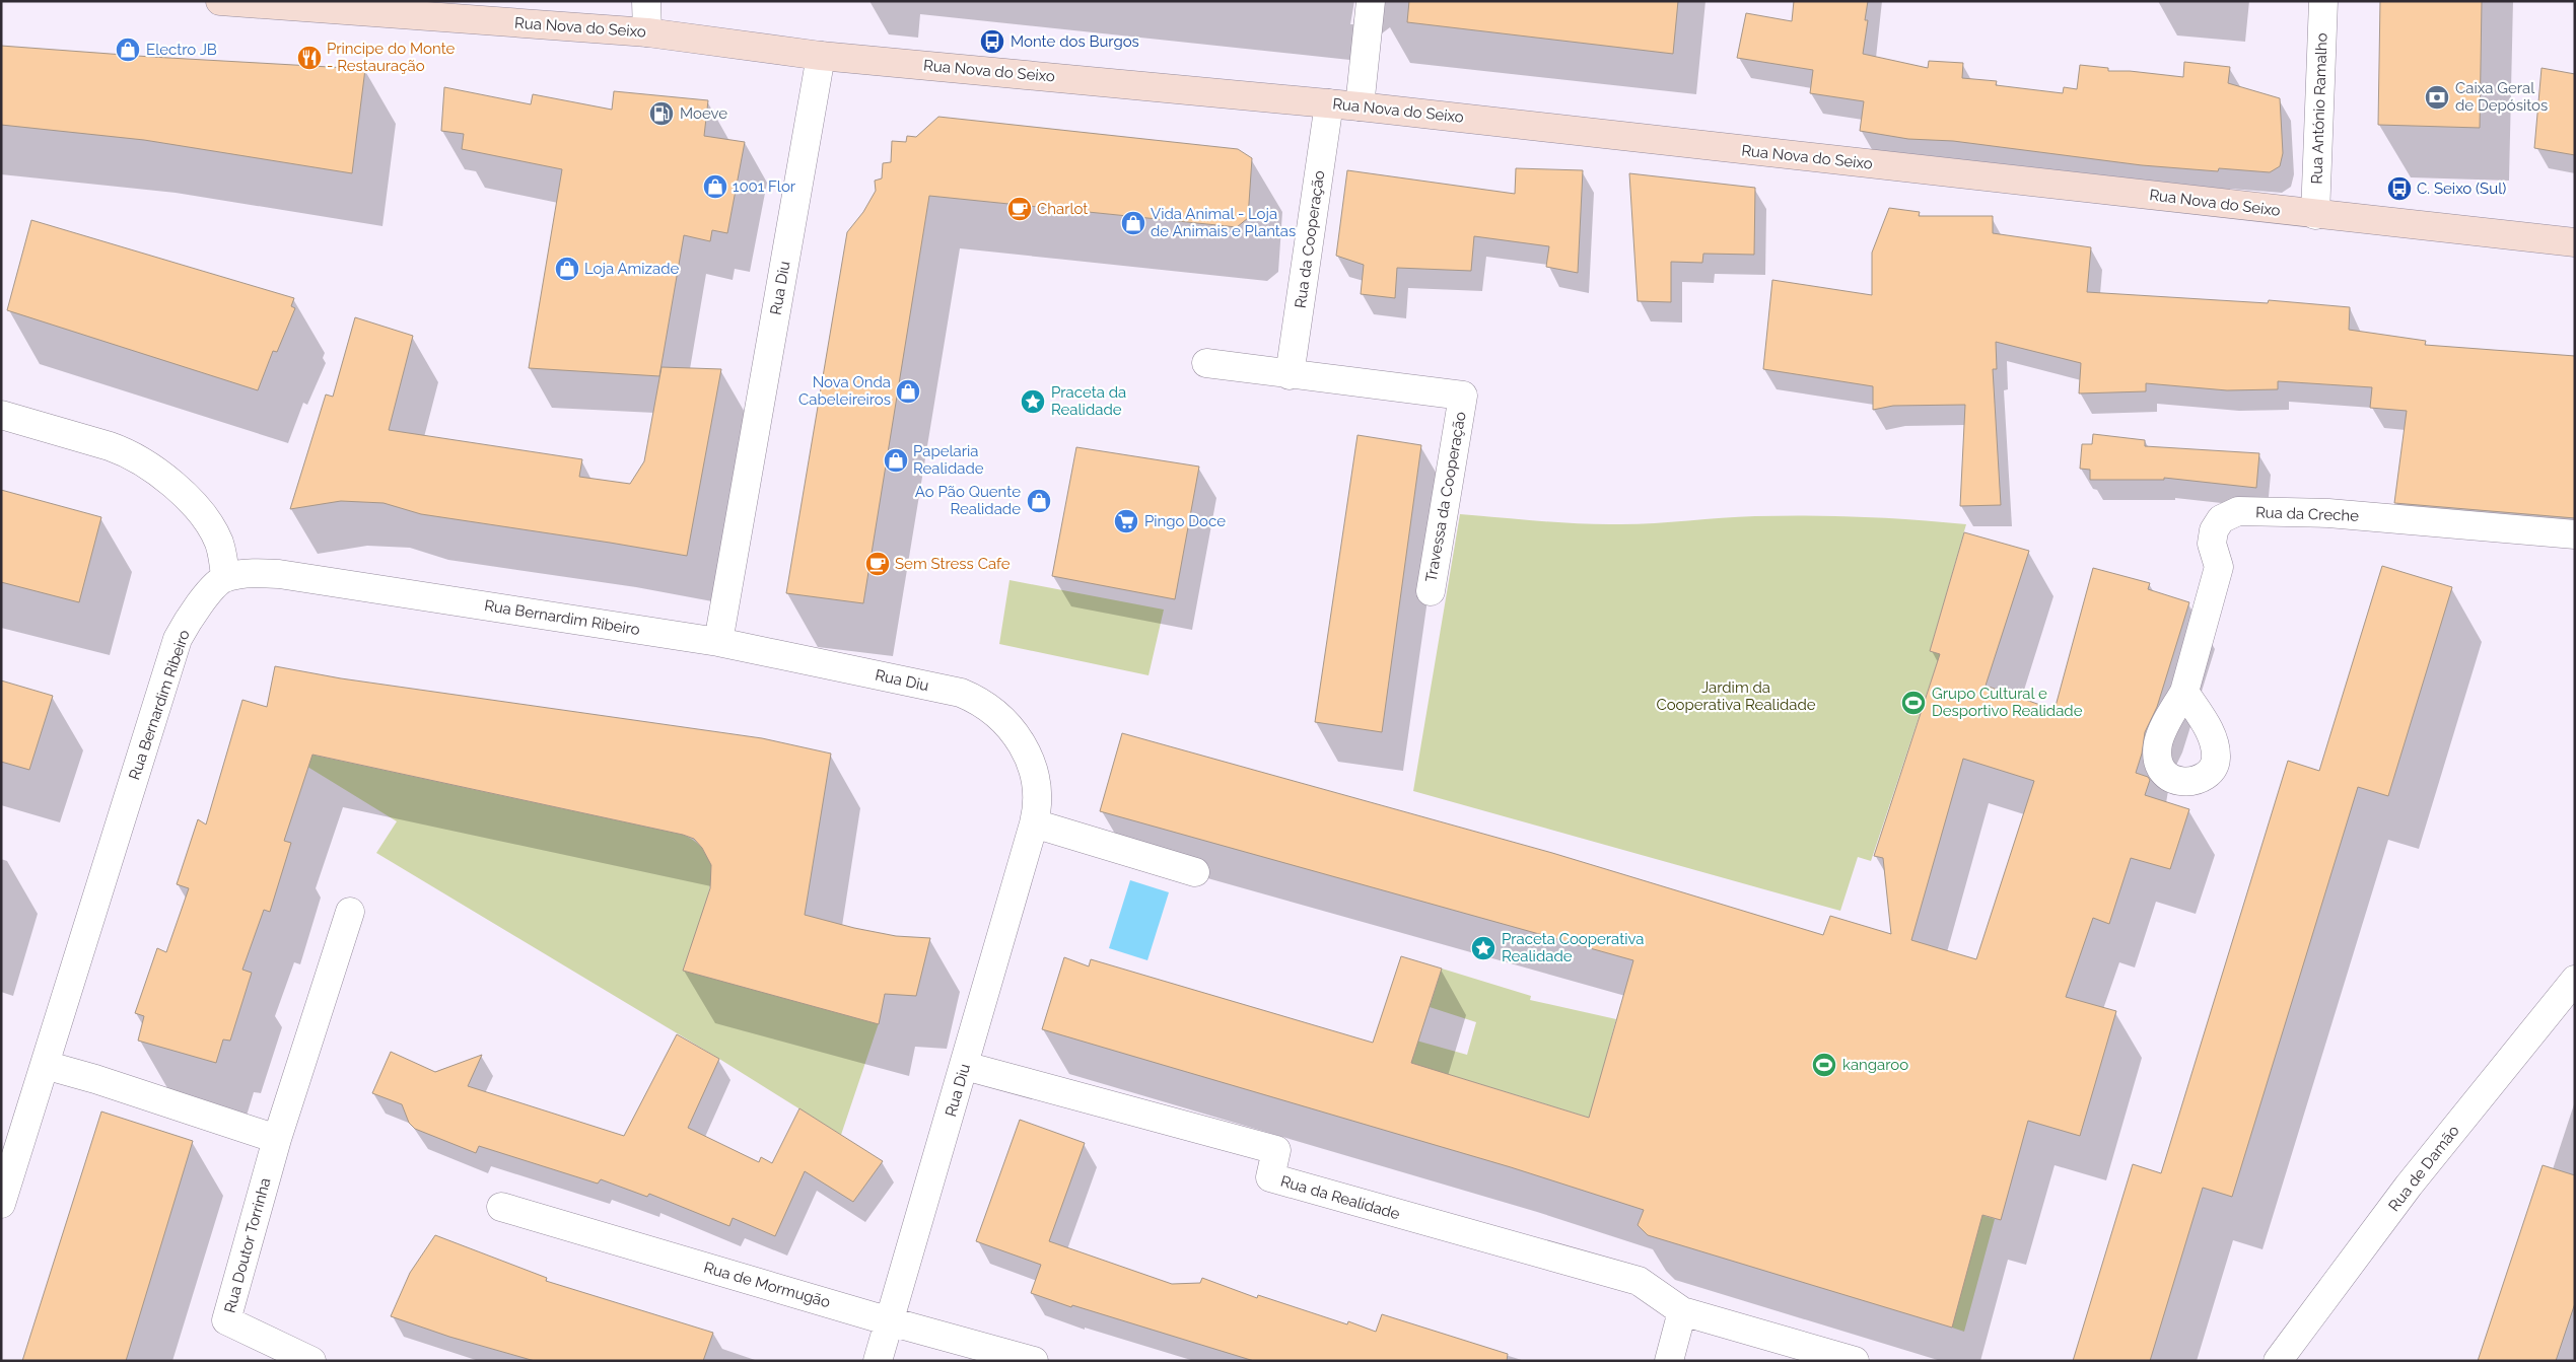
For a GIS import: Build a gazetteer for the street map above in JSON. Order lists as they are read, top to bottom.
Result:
{
  "streets": {
    "main road": ["Rua Nova do Seixo"],
    "street": [
      "Rua António Ramalho",
      "Rua da Cooperação",
      "Rua Diu",
      "Travessa da Cooperação",
      "Rua da Creche",
      "Rua Bernardim Ribeiro",
      "Rua de Damão",
      "Rua da Realidade",
      "Rua Doutor Torrinha",
      "Rua de Mormugão"
    ]
  },
  "crossings": [
    ["Rua Nova do Seixo", "Rua António Ramalho"],
    ["Rua Nova do Seixo", "Rua da Cooperação"],
    ["Rua Nova do Seixo", "Rua Diu"],
    ["Rua da Cooperação", "Travessa da Cooperação"],
    ["Rua Diu", "Rua Bernardim Ribeiro"],
    ["Rua Diu", "Rua da Realidade"],
    ["Rua Diu", "Rua de Mormugão"]
  ],
  "parks": ["Jardim da Cooperativa Realidade"],
  "places": {
    "bus stop": ["Monte dos Burgos", "C. Seixo (Sul)"],
    "shop": [
      "Electro JB",
      "1001 Flor",
      "Vida Animal - Loja de Animais e Plantas",
      "Loja Amizade",
      "Nova Onda Cabeleireiros",
      "Papelaria Realidade",
      "Ao Pão Quente Realidade"
    ],
    "restaurant": ["Principe do Monte - Restauração"],
    "bank": ["Caixa Geral de Depósitos"],
    "fuel station": ["Moeve"],
    "cafe": ["Charlot", "Sem Stress Cafe"],
    "place": ["Praceta da Realidade", "Praceta Cooperativa Realidade"],
    "supermarket": ["Pingo Doce"],
    "sports": ["Grupo Cultural e Desportivo Realidade", "kangaroo"]
  }
}
